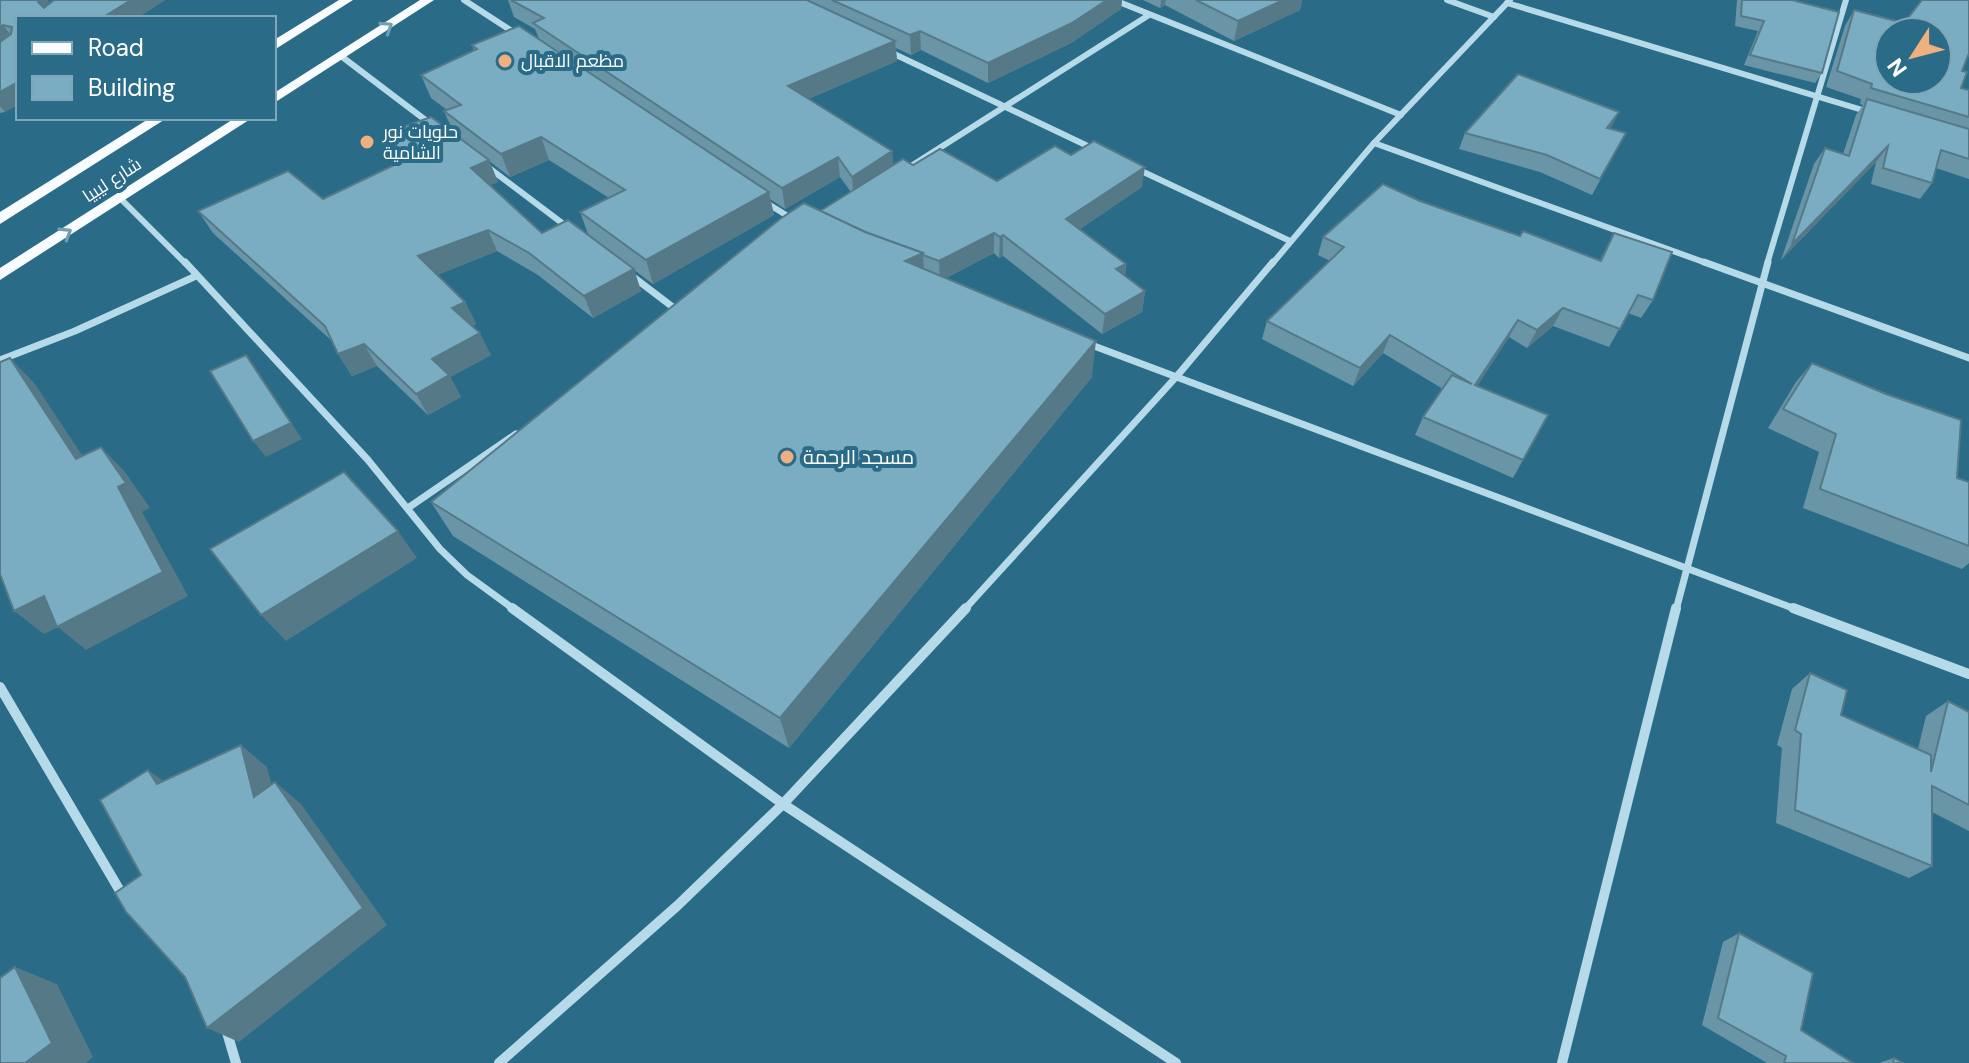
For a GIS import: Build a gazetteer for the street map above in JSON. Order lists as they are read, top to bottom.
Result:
{
  "streets": {
    "main road": ["شارع ليبيا"]
  },
  "places": ["مظعم الاقبال", "حلويات نور الشامية", "مسجد الرحمة"],
  "legend": ["Road", "Building"],
  "north": "bottom left"
}
